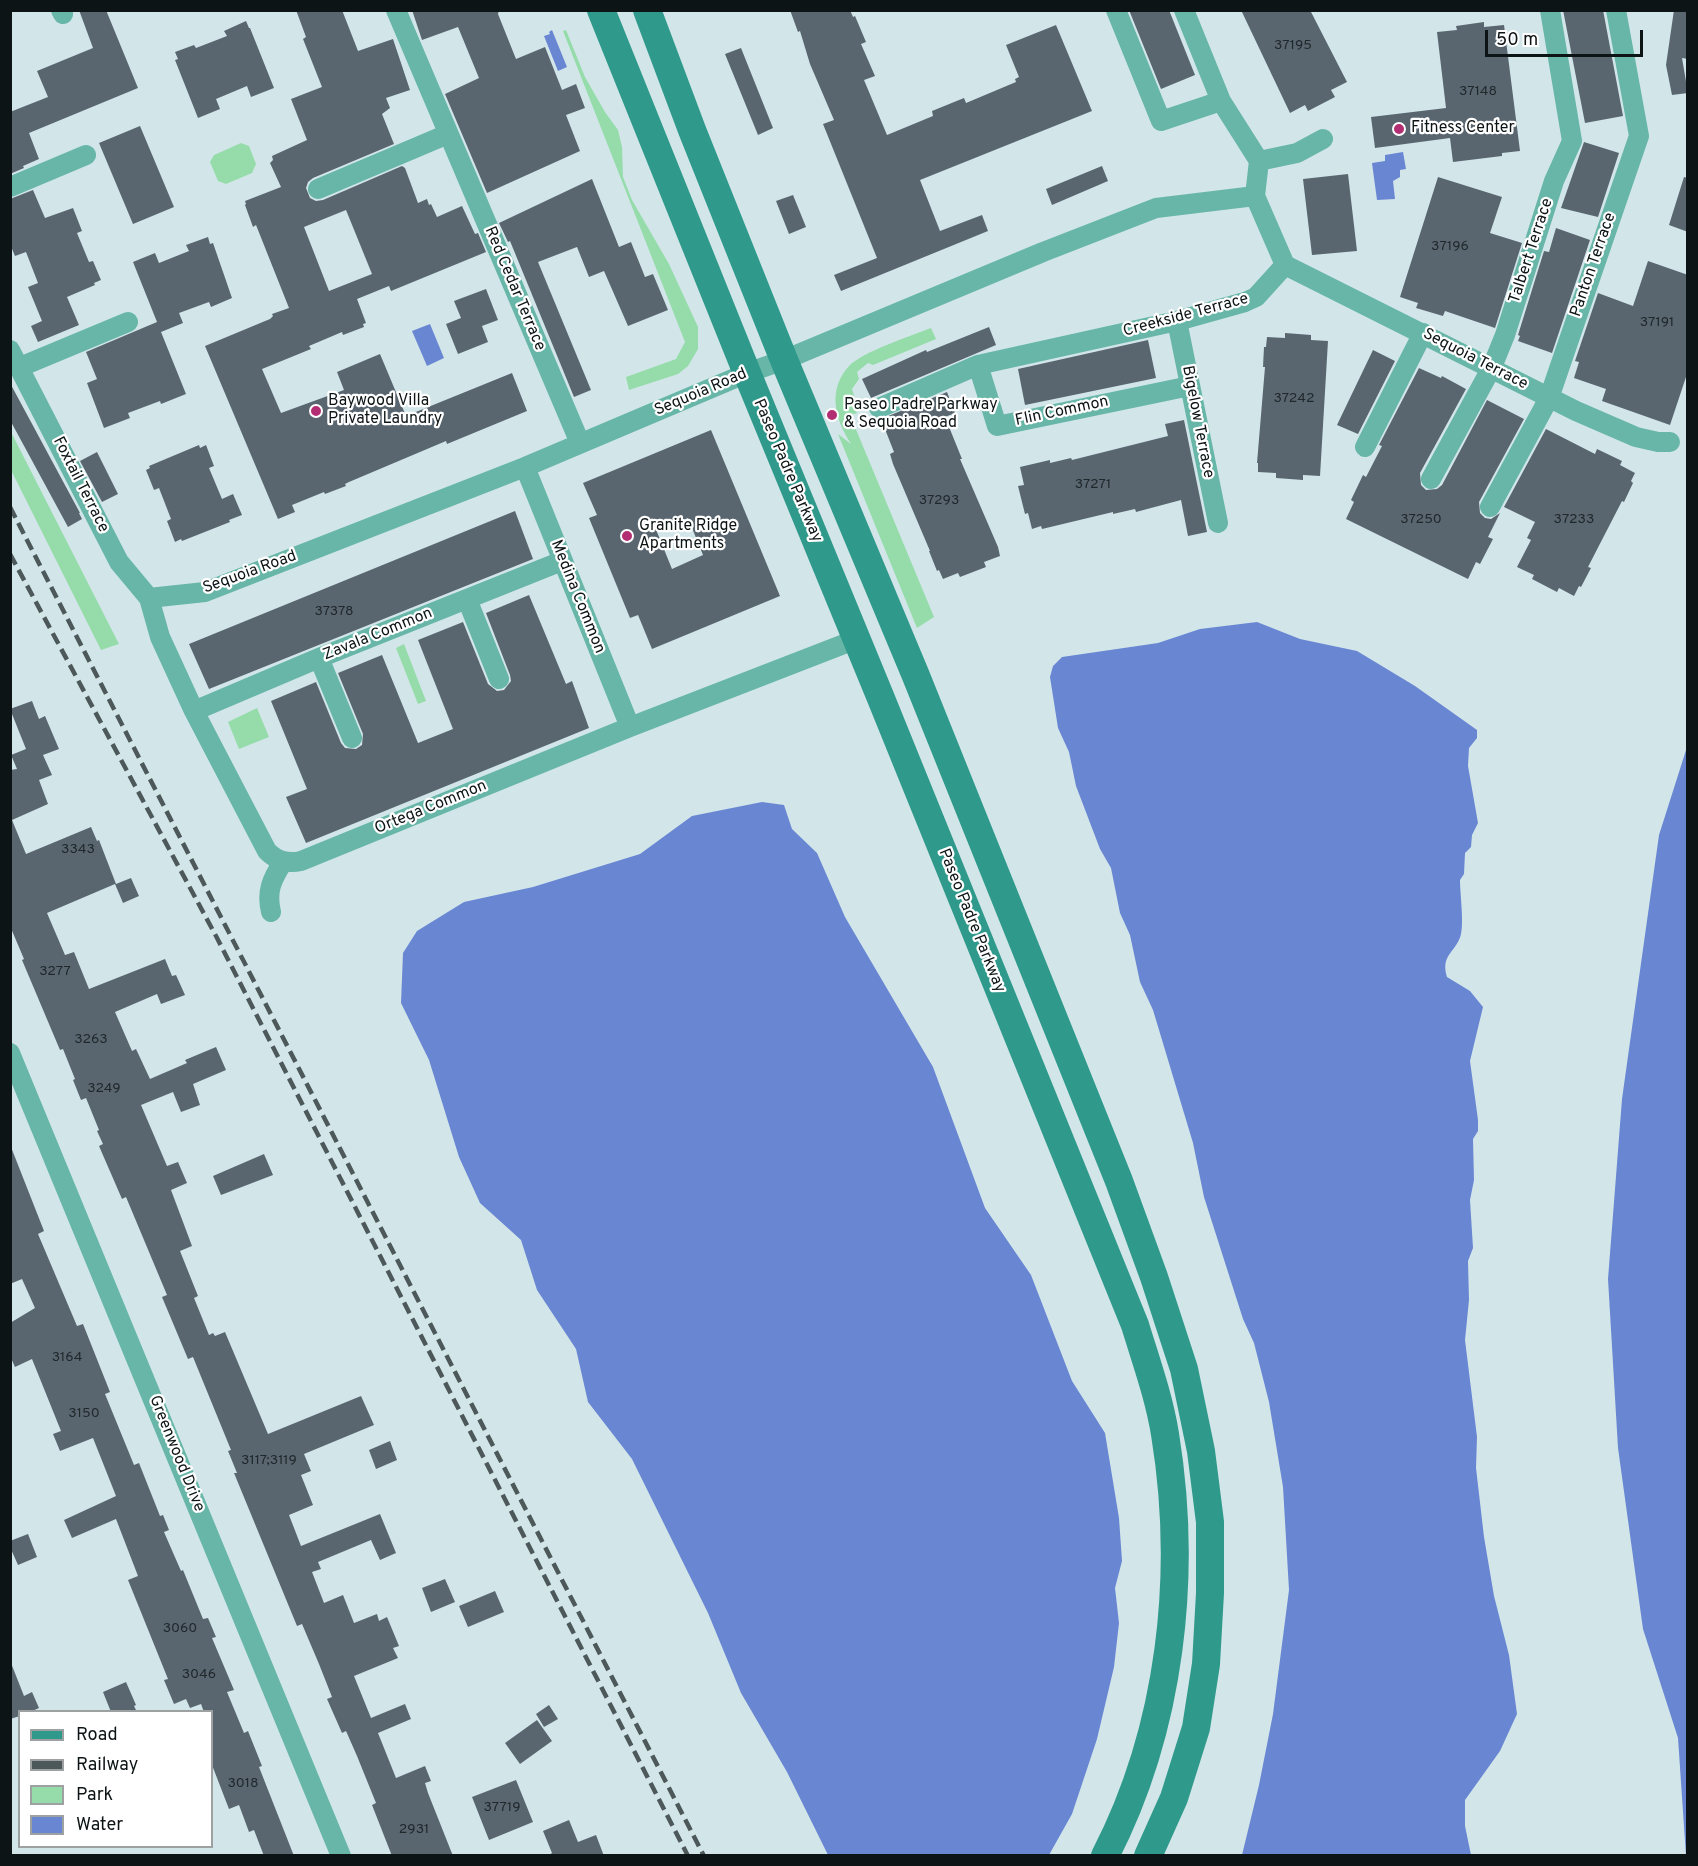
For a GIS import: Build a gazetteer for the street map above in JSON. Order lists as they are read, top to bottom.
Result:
{
  "streets": {
    "main road": ["Paseo Padre Parkway"],
    "street": [
      "Talbert Terrace",
      "Panton Terrace",
      "Red Cedar Terrace",
      "Creekside Terrace",
      "Sequoia Terrace",
      "Sequoia Road",
      "Flin Common",
      "Bigelow Terrace",
      "Foxtail Terrace",
      "Medina Common",
      "Zavala Common",
      "Ortega Common",
      "Greenwood Drive"
    ]
  },
  "crossings": [
    ["Talbert Terrace", "Sequoia Terrace"],
    ["Panton Terrace", "Sequoia Terrace"],
    ["Red Cedar Terrace", "Sequoia Road"],
    ["Creekside Terrace", "Sequoia Terrace"],
    ["Creekside Terrace", "Flin Common"],
    ["Creekside Terrace", "Bigelow Terrace"],
    ["Sequoia Road", "Paseo Padre Parkway"],
    ["Sequoia Road", "Foxtail Terrace"],
    ["Sequoia Road", "Medina Common"],
    ["Flin Common", "Bigelow Terrace"],
    ["Paseo Padre Parkway", "Ortega Common"],
    ["Medina Common", "Zavala Common"],
    ["Medina Common", "Ortega Common"]
  ],
  "places": [
    "Fitness Center",
    "Baywood Villa Private Laundry",
    "Paseo Padre Parkway & Sequoia Road",
    "Granite Ridge Apartments"
  ],
  "house_numbers": [
    "37195",
    "37148",
    "37196",
    "37191",
    "37242",
    "37271",
    "37293",
    "37250",
    "37233",
    "37378",
    "3343",
    "3277",
    "3263",
    "3249",
    "3164",
    "3150",
    "3117;3119",
    "3060",
    "3046",
    "3018",
    "37719",
    "2931"
  ],
  "legend": [
    "Road",
    "Railway",
    "Park",
    "Water"
  ],
  "scale_bar": "50 m"
}
